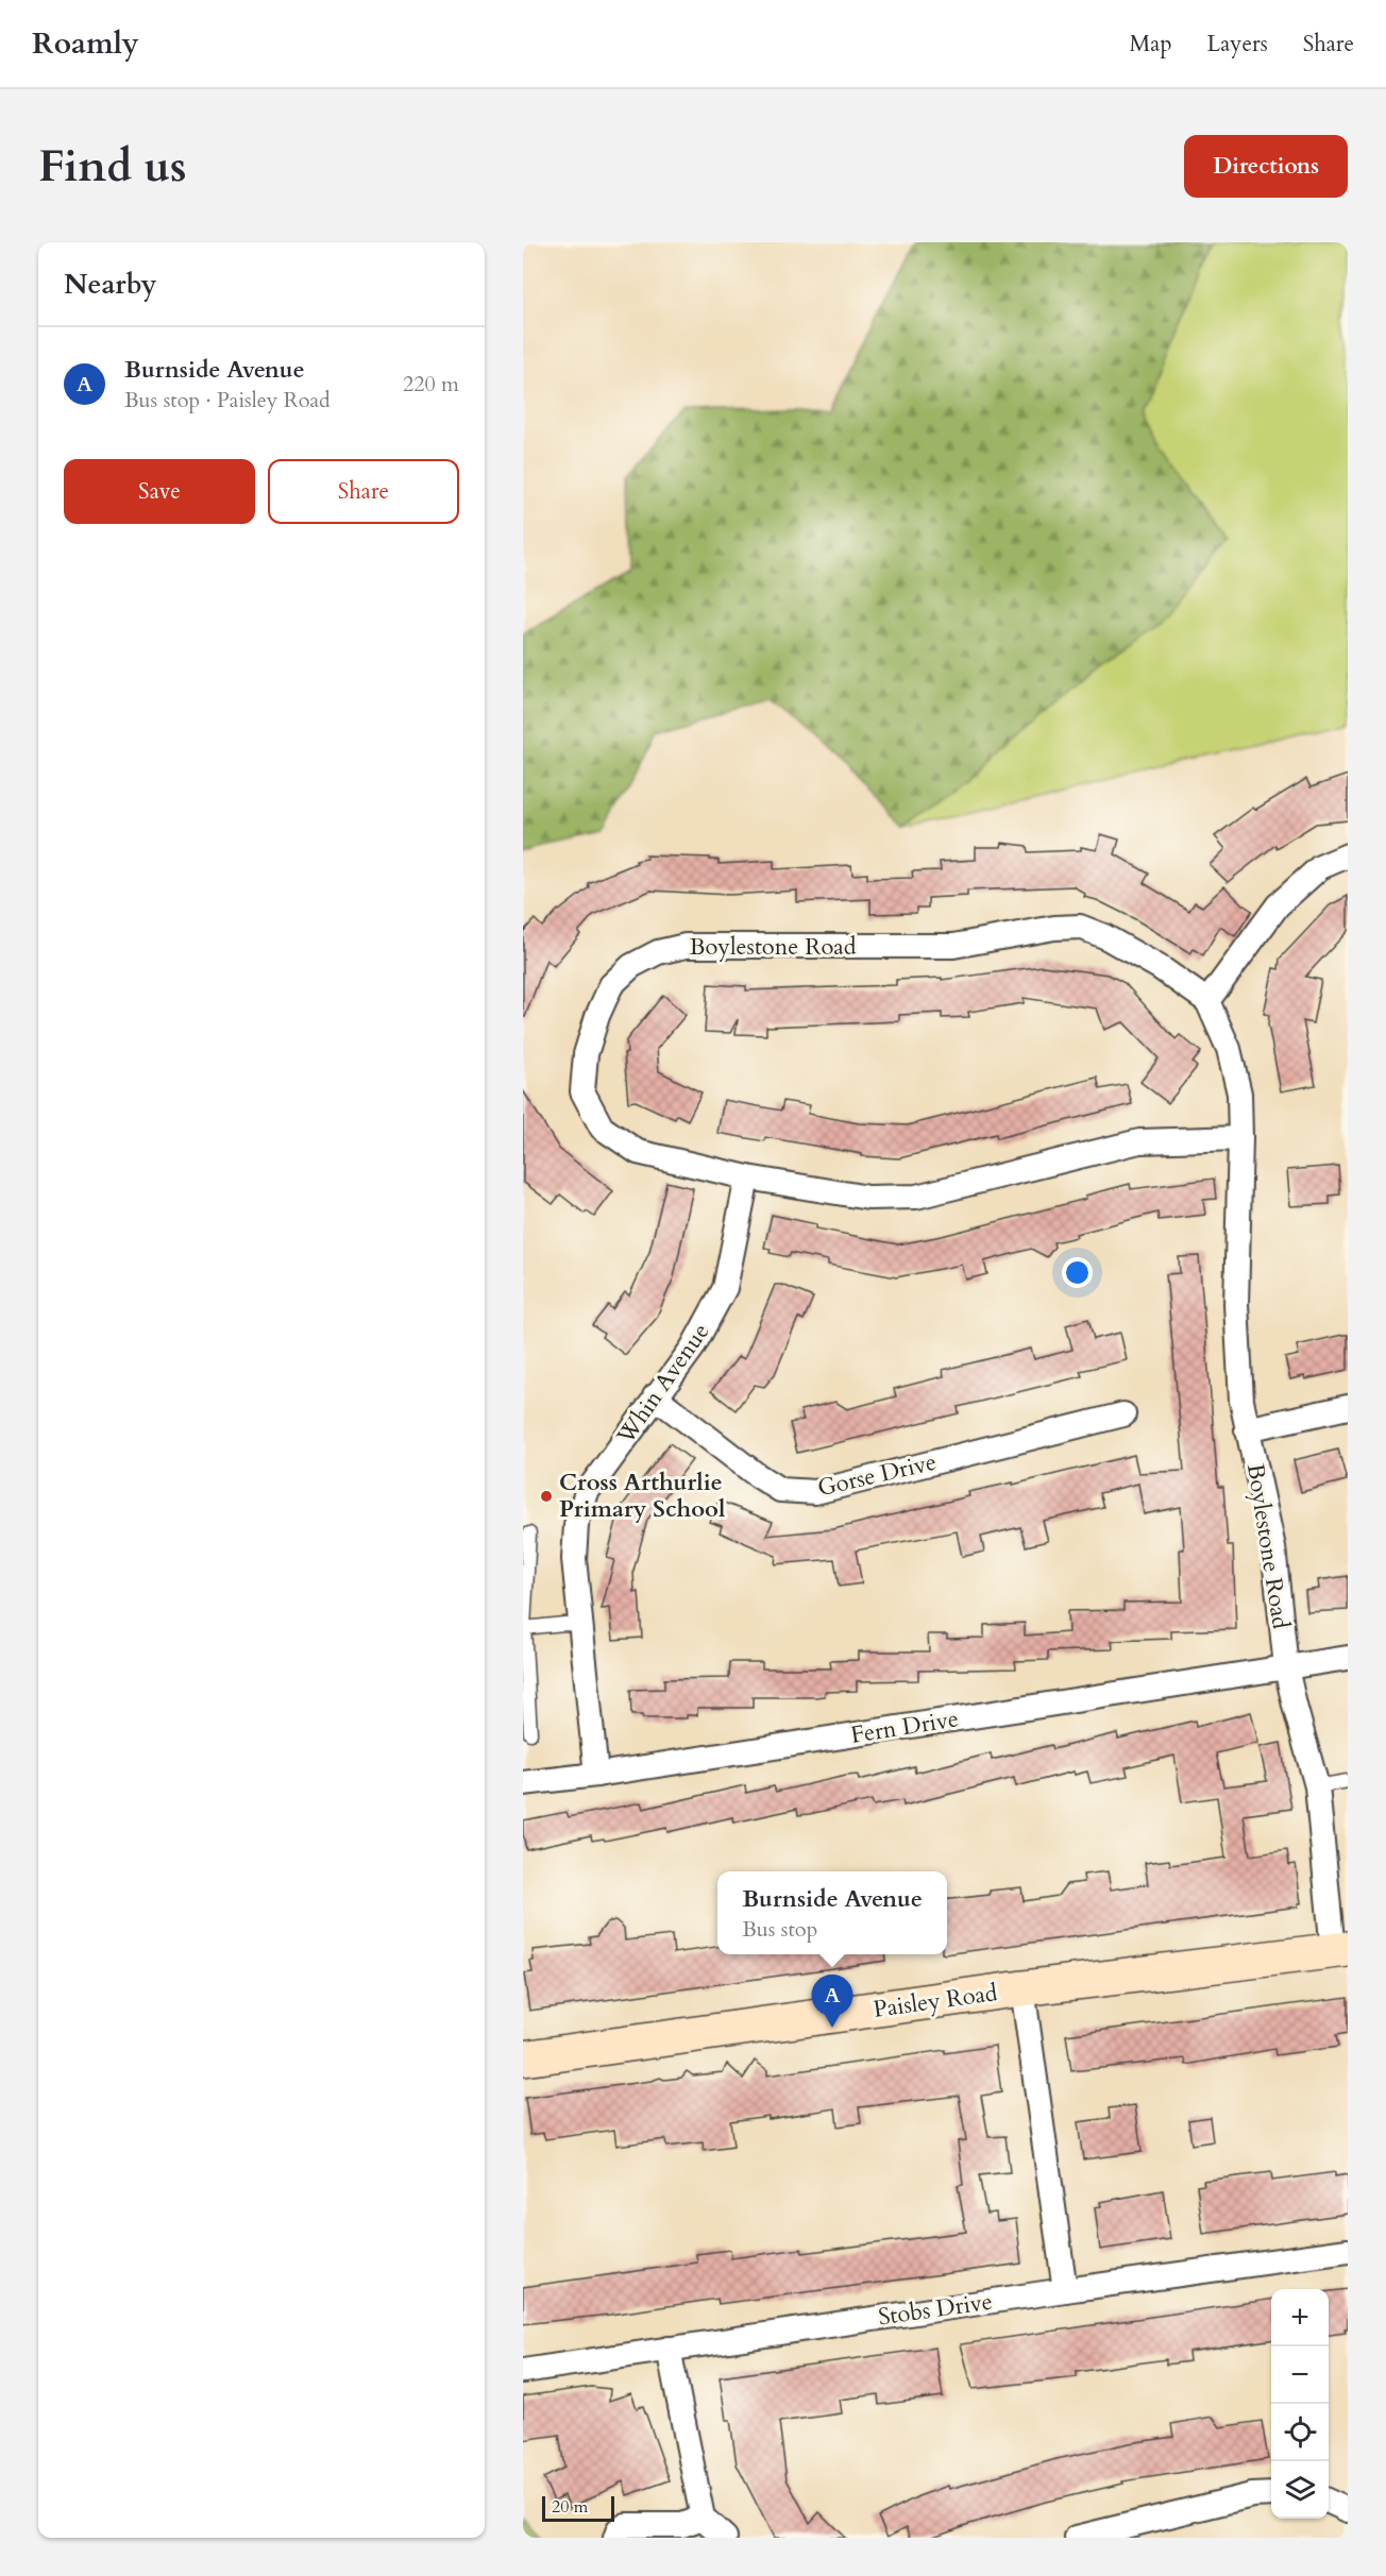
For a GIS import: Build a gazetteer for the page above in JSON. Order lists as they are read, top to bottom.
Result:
{
  "streets": {
    "main road": ["Paisley Road"],
    "street": [
      "Boylestone Road",
      "Whin Avenue",
      "Gorse Drive",
      "Fern Drive",
      "Stobs Drive"
    ]
  },
  "crossings": [
    ["Boylestone Road", "Whin Avenue"],
    ["Boylestone Road", "Fern Drive"],
    ["Boylestone Road", "Paisley Road"],
    ["Whin Avenue", "Gorse Drive"],
    ["Whin Avenue", "Fern Drive"]
  ],
  "places": ["Cross Arthurlie Primary School"],
  "scale_bar": "20 m",
  "page": {
    "header": "Roamly",
    "nav": ["Map", "Layers", "Share"],
    "buttons": [
      "Directions",
      ["Save", "Share"]
    ],
    "title": "Find us",
    "heading": "Nearby",
    "list": [
      {
        "mark": "A",
        "name": "Burnside Avenue",
        "note": "Bus stop · Paisley Road",
        "value": "220 m"
      }
    ],
    "popup": ["Burnside Avenue", "Bus stop"],
    "pins": "A",
    "map_buttons": ["+", "−"],
    "scale": "20 m"
  }
}
